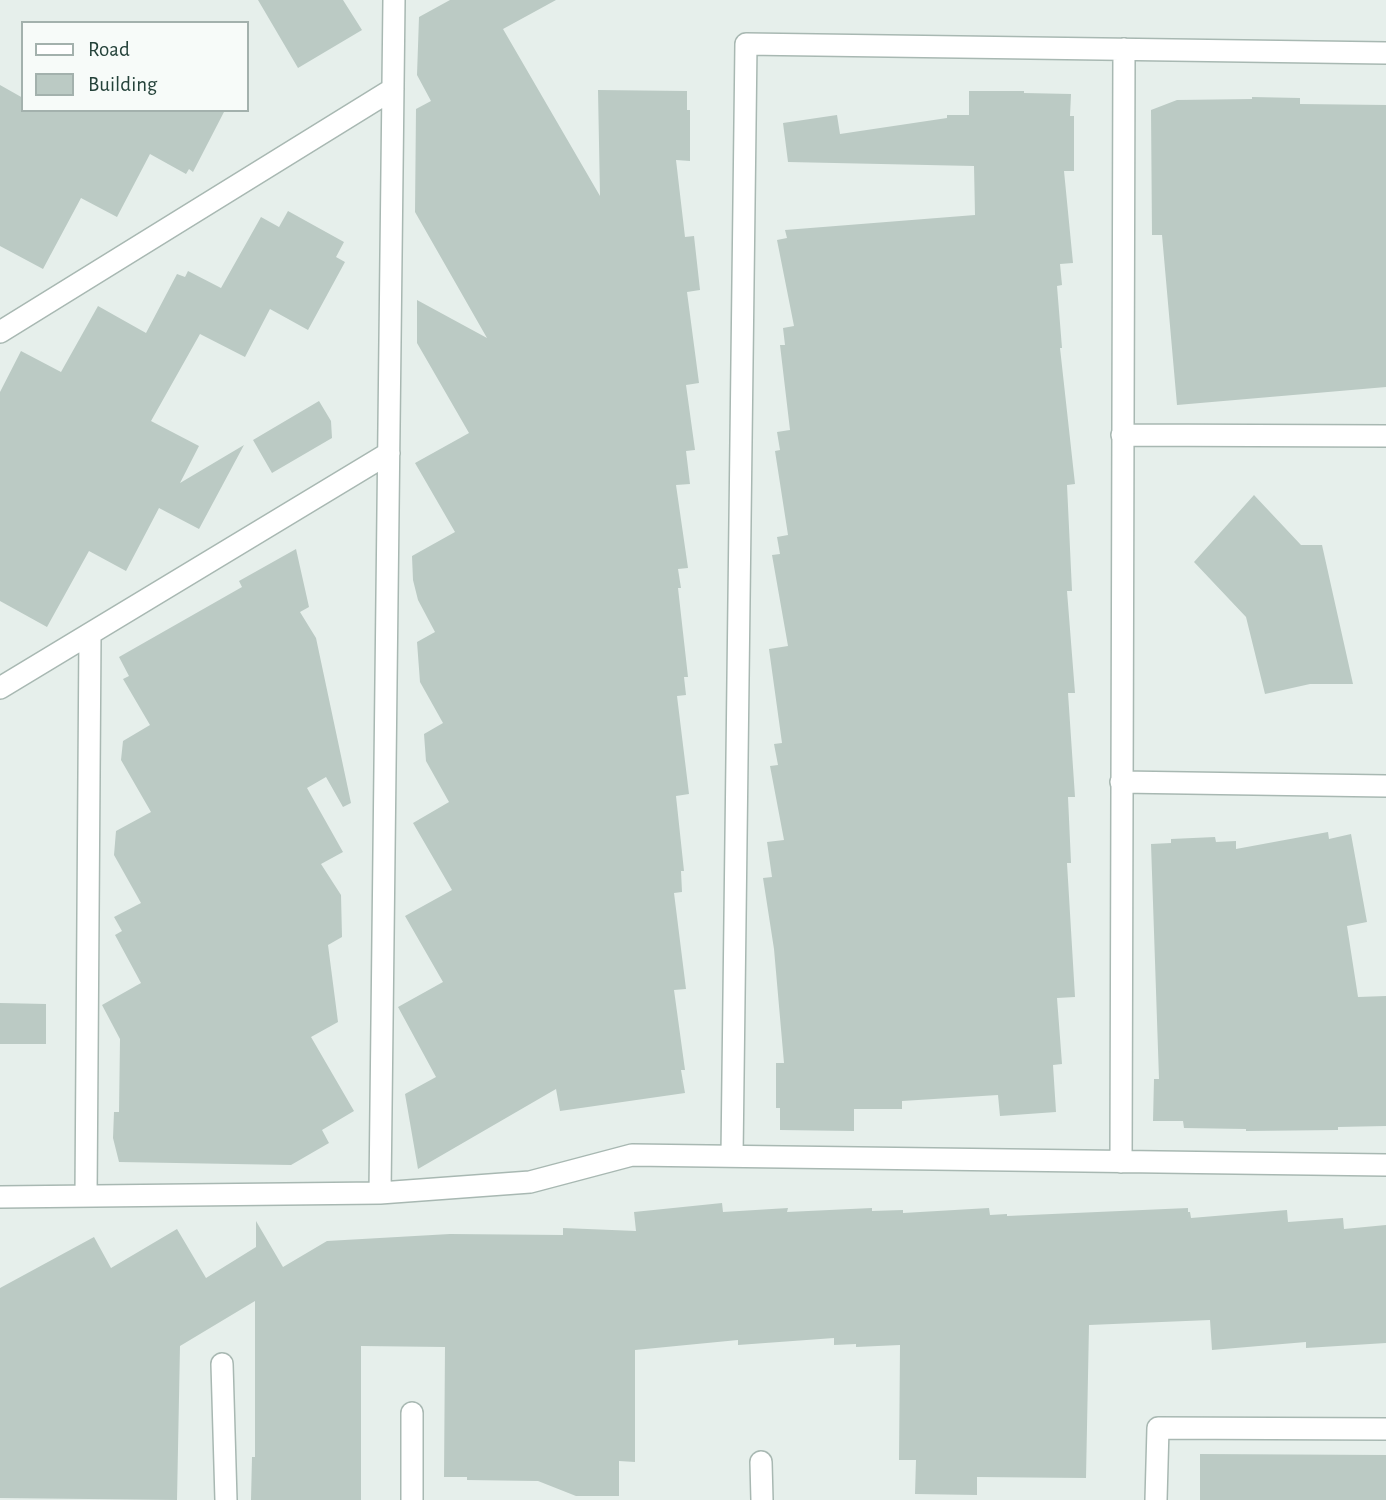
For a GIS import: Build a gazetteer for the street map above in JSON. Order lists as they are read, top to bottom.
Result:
{
  "legend": ["Road", "Building"]
}
